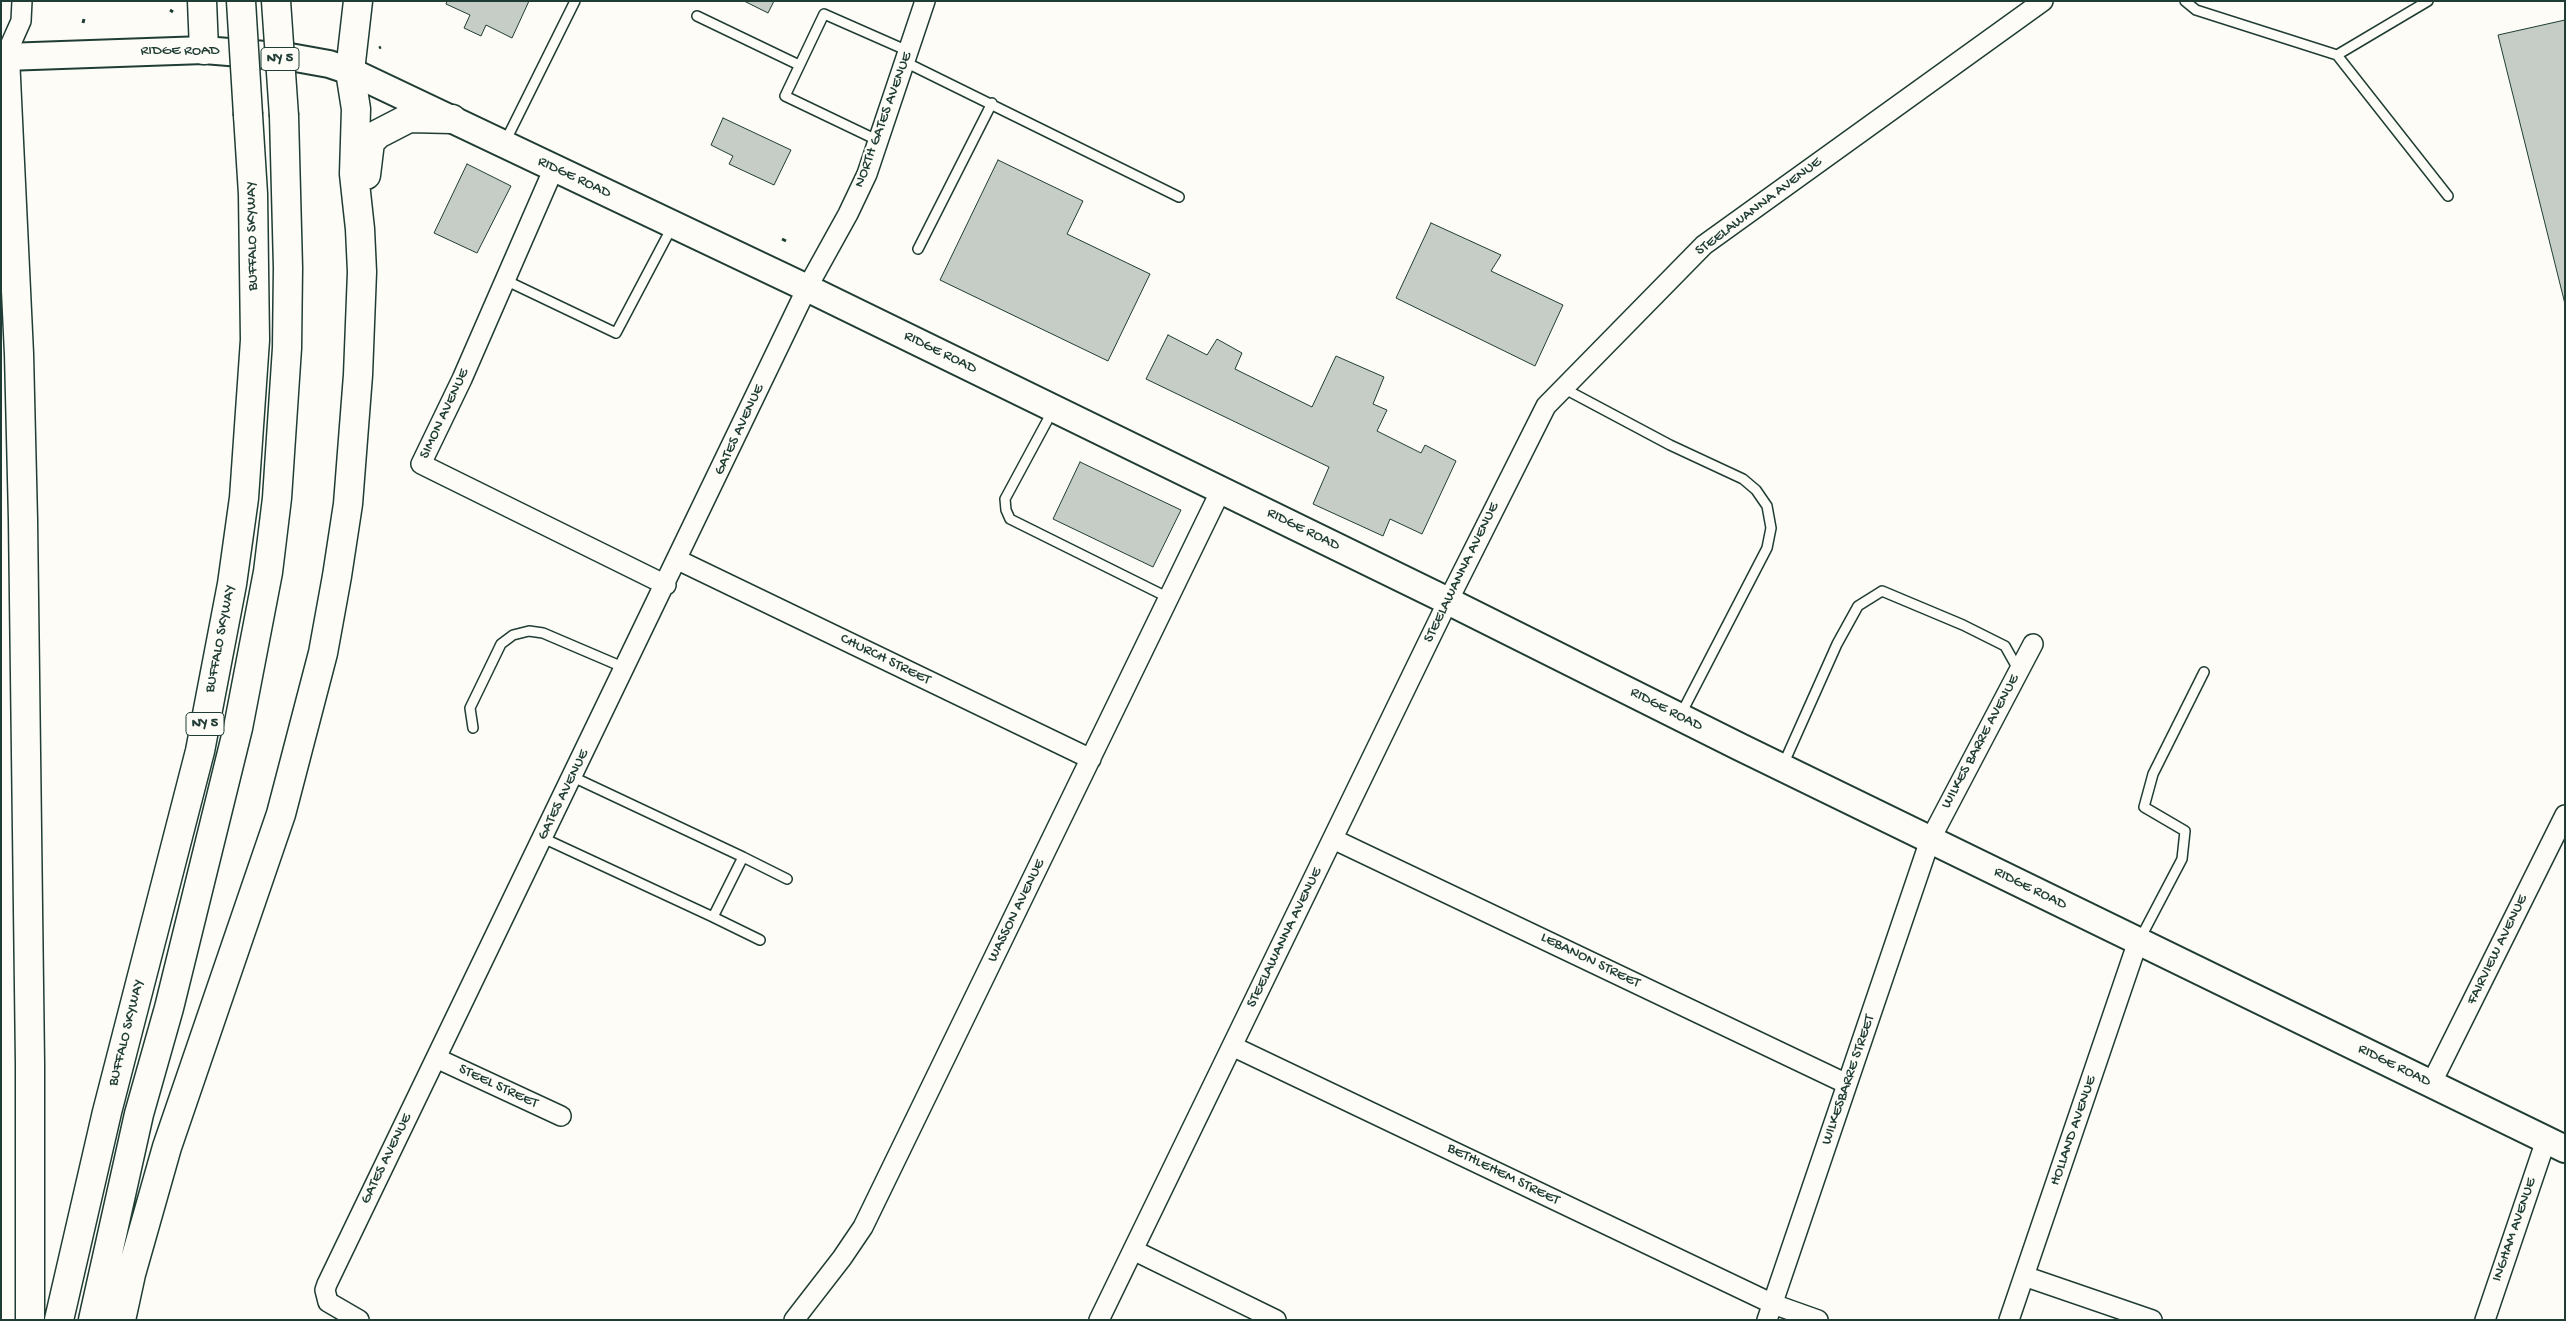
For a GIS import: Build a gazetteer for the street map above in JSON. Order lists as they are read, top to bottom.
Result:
{
  "streets": {
    "highway": ["NY 5", "BUFFALO SKYWAY"],
    "main road": ["RIDGE ROAD"],
    "street": [
      "NORTH GATES AVENUE",
      "STEELAWANNA AVENUE",
      "SIMON AVENUE",
      "GATES AVENUE",
      "CHURCH STREET",
      "WILKES BARRE AVENUE",
      "WASSON AVENUE",
      "FAIRVIEW AVENUE",
      "LEBANON STREET",
      "WILKESBARRE STREET",
      "STEEL STREET",
      "HOLLAND AVENUE",
      "BETHLEHEM STREET",
      "INGHAM AVENUE"
    ]
  },
  "crossings": [
    ["RIDGE ROAD", "NORTH GATES AVENUE"],
    ["RIDGE ROAD", "STEELAWANNA AVENUE"],
    ["RIDGE ROAD", "SIMON AVENUE"],
    ["RIDGE ROAD", "GATES AVENUE"],
    ["RIDGE ROAD", "WILKES BARRE AVENUE"],
    ["RIDGE ROAD", "WASSON AVENUE"],
    ["RIDGE ROAD", "FAIRVIEW AVENUE"],
    ["RIDGE ROAD", "WILKESBARRE STREET"],
    ["RIDGE ROAD", "HOLLAND AVENUE"],
    ["RIDGE ROAD", "INGHAM AVENUE"],
    ["NORTH GATES AVENUE", "GATES AVENUE"],
    ["STEELAWANNA AVENUE", "LEBANON STREET"],
    ["STEELAWANNA AVENUE", "BETHLEHEM STREET"],
    ["SIMON AVENUE", "GATES AVENUE"],
    ["GATES AVENUE", "CHURCH STREET"],
    ["GATES AVENUE", "STEEL STREET"],
    ["CHURCH STREET", "WASSON AVENUE"],
    ["WILKES BARRE AVENUE", "WILKESBARRE STREET"],
    ["LEBANON STREET", "WILKESBARRE STREET"],
    ["WILKESBARRE STREET", "BETHLEHEM STREET"]
  ]
}
